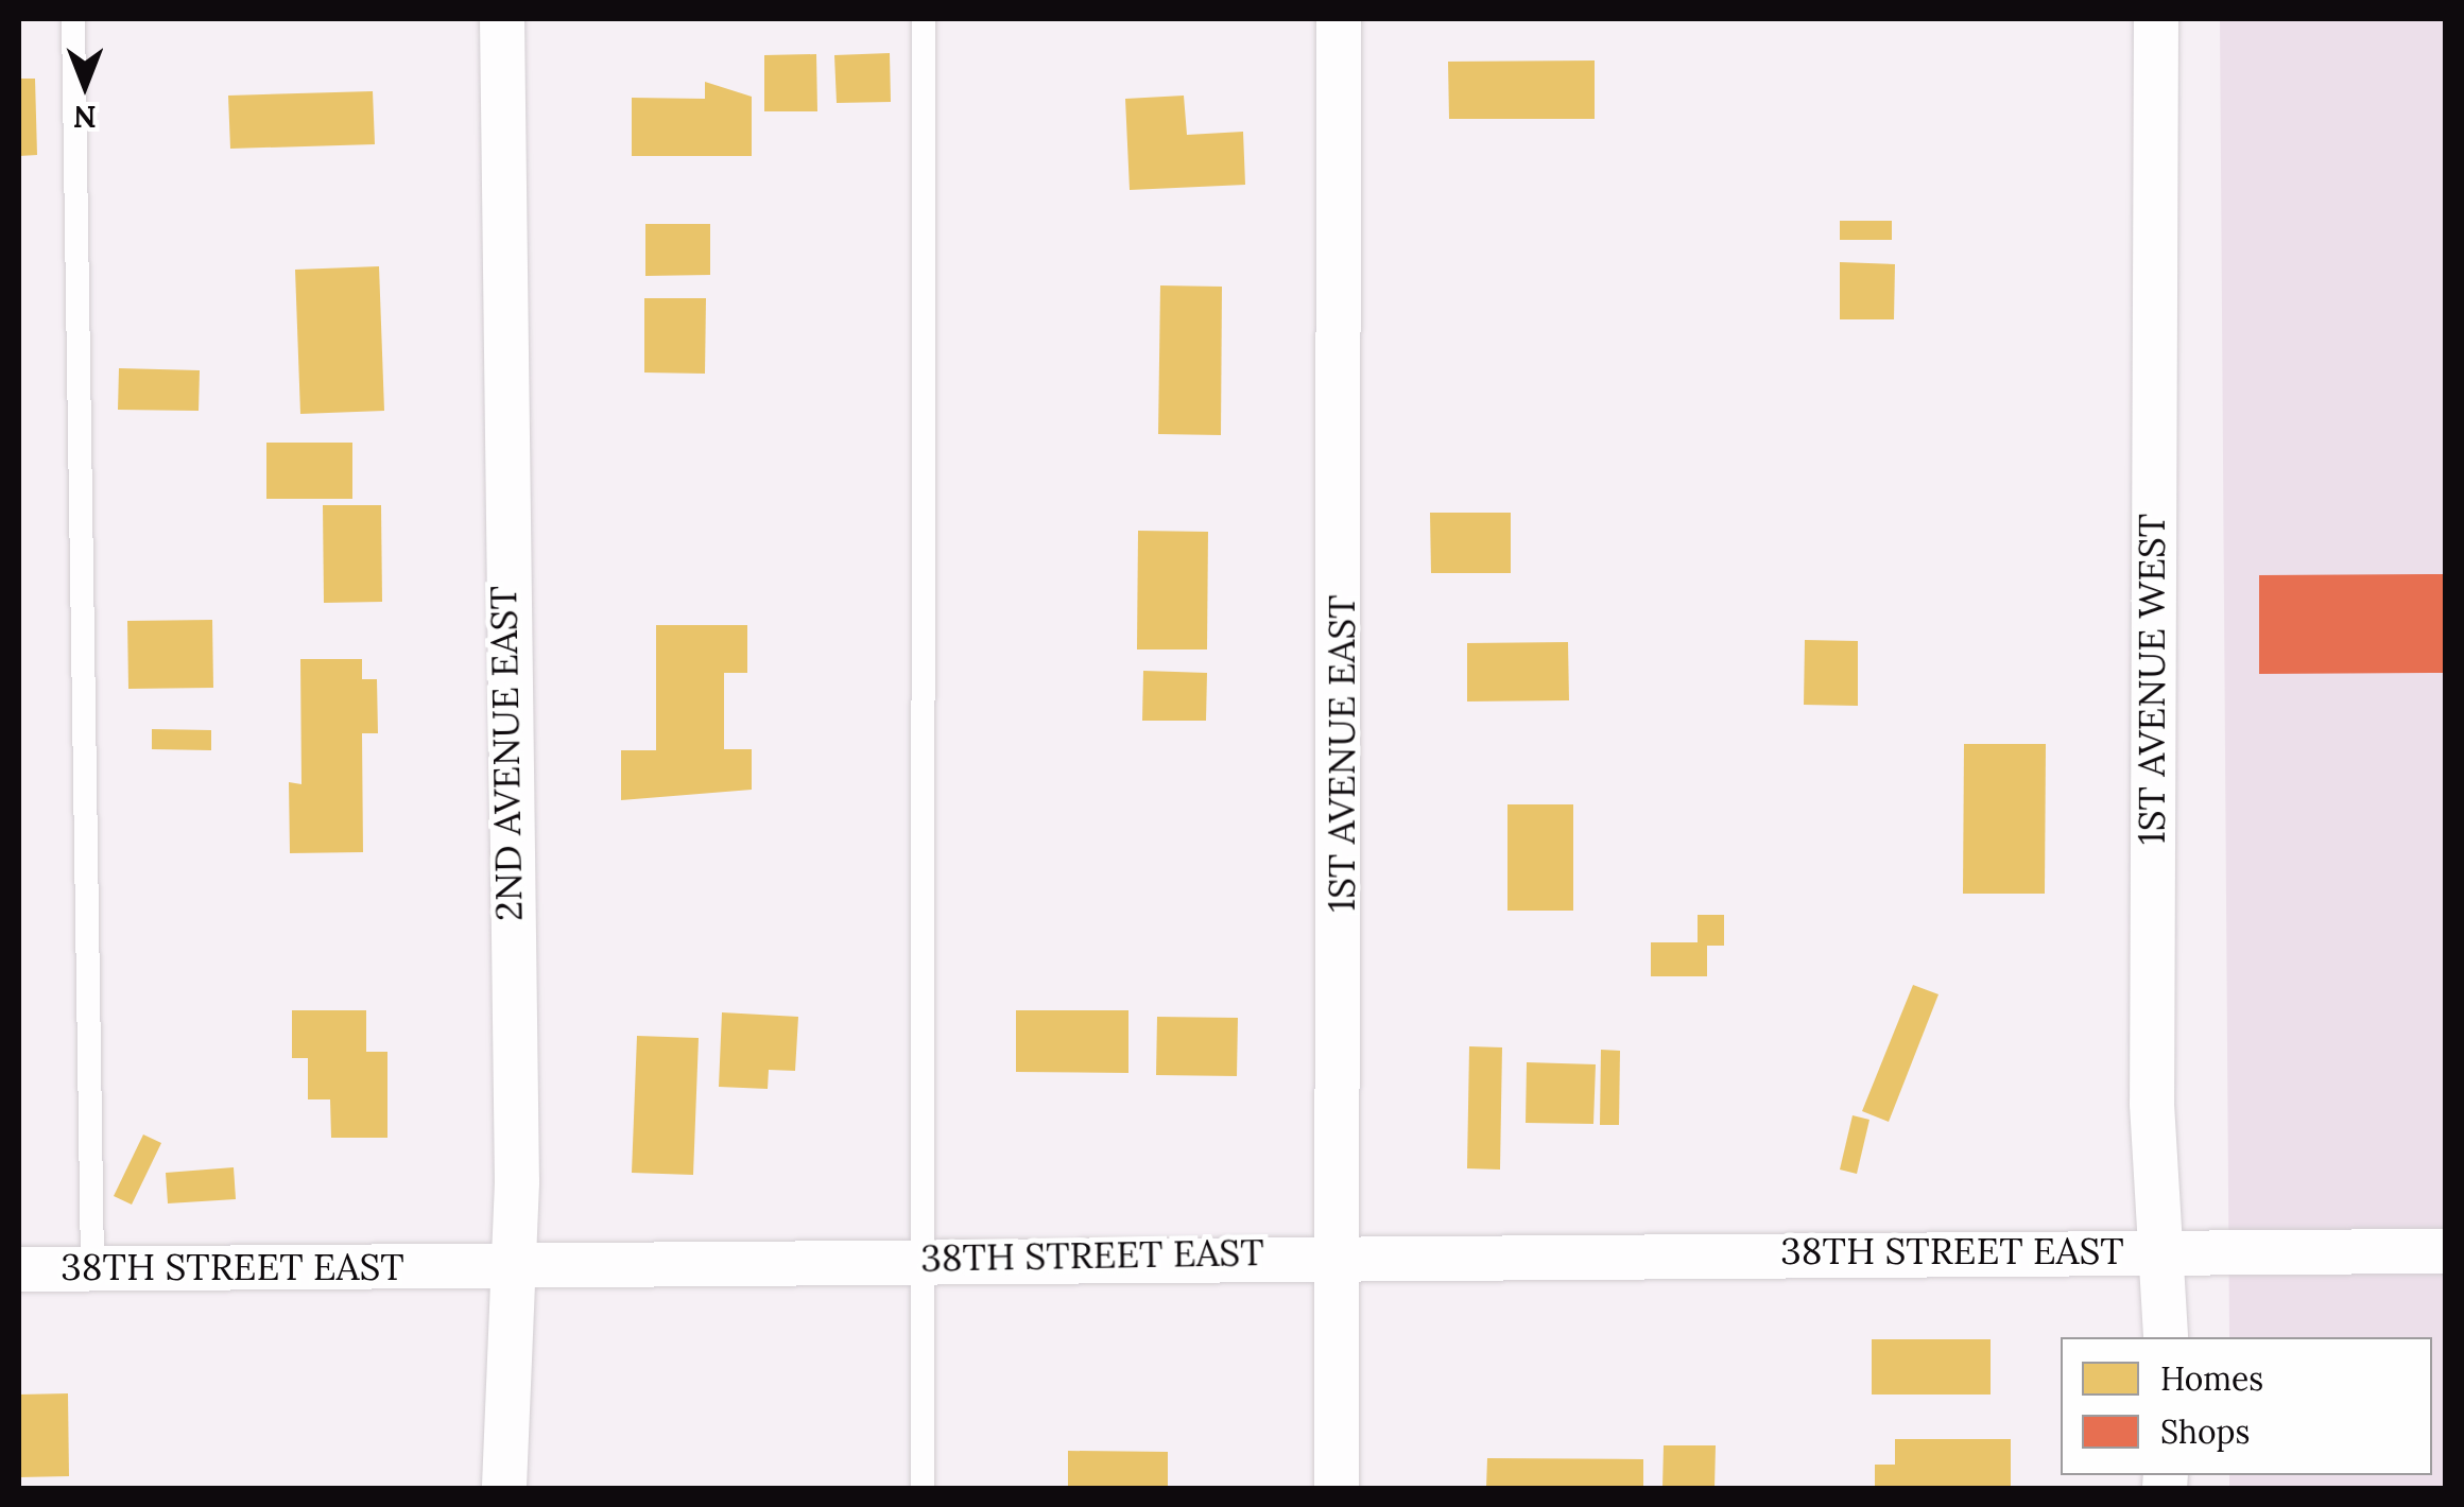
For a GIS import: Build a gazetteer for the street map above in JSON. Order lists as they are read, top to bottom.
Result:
{
  "streets": {
    "street": [
      "1ST AVENUE WEST",
      "2ND AVENUE EAST",
      "1ST AVENUE EAST",
      "38TH STREET EAST"
    ]
  },
  "crossings": [
    ["1ST AVENUE WEST", "38TH STREET EAST"],
    ["2ND AVENUE EAST", "38TH STREET EAST"],
    ["1ST AVENUE EAST", "38TH STREET EAST"]
  ],
  "legend": ["Homes", "Shops"],
  "north": "bottom"
}
